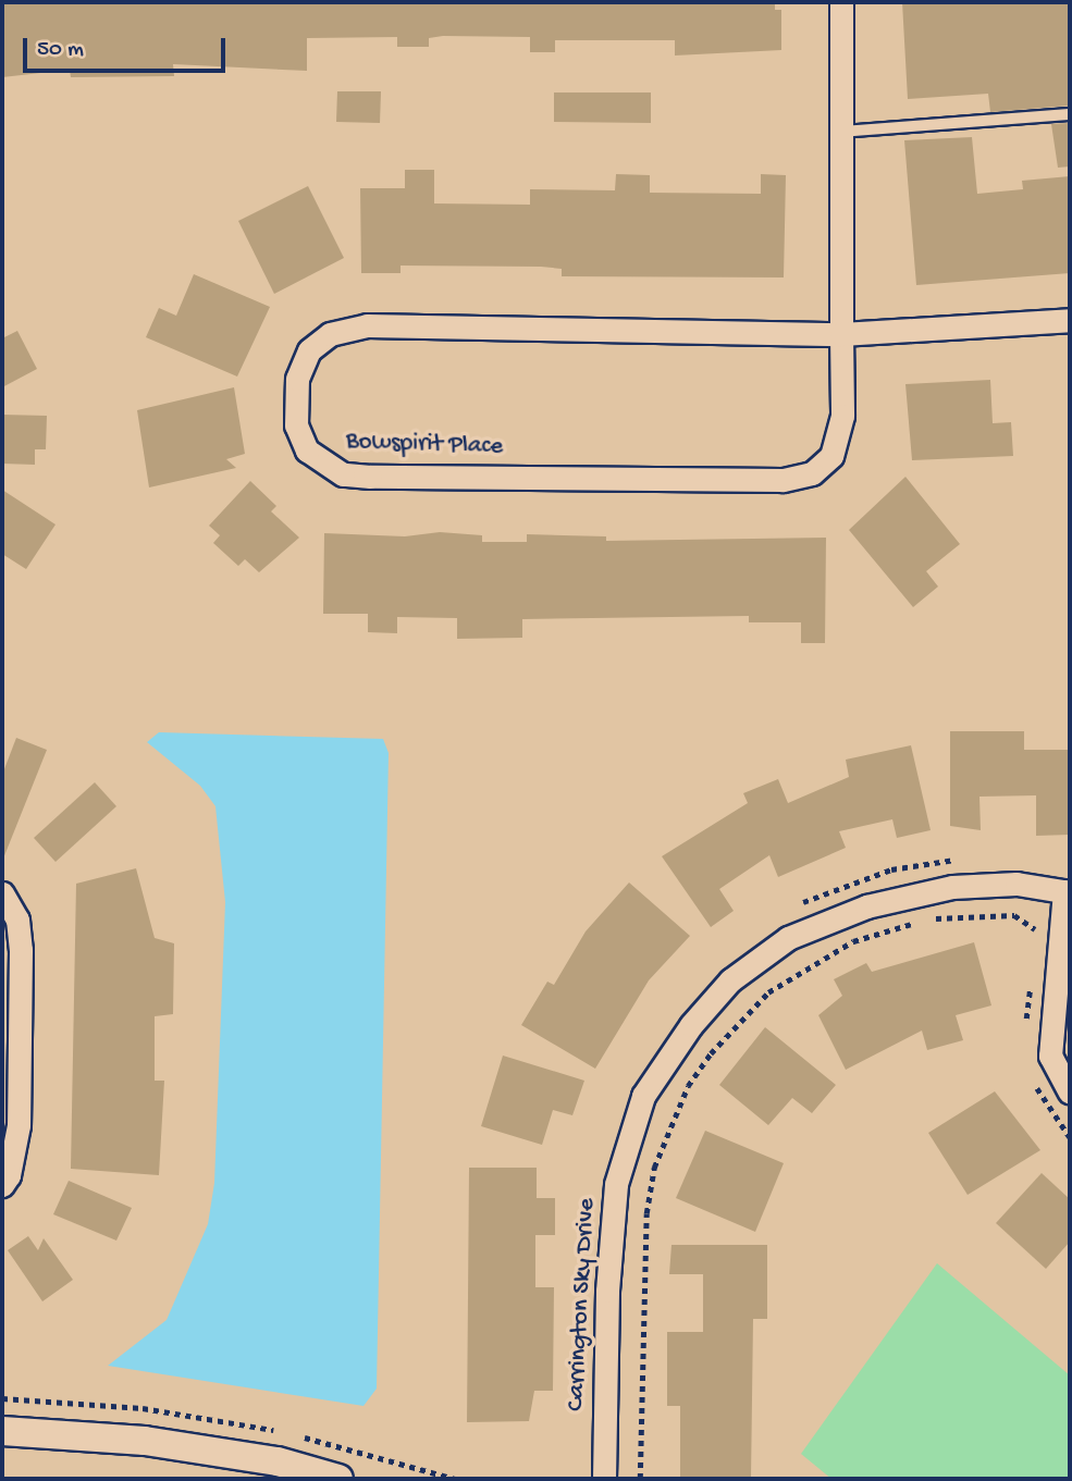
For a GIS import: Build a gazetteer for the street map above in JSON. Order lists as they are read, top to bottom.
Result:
{
  "streets": {
    "street": ["Bowspirit Place", "Carrington Sky Drive"]
  },
  "scale_bar": "50 m"
}
